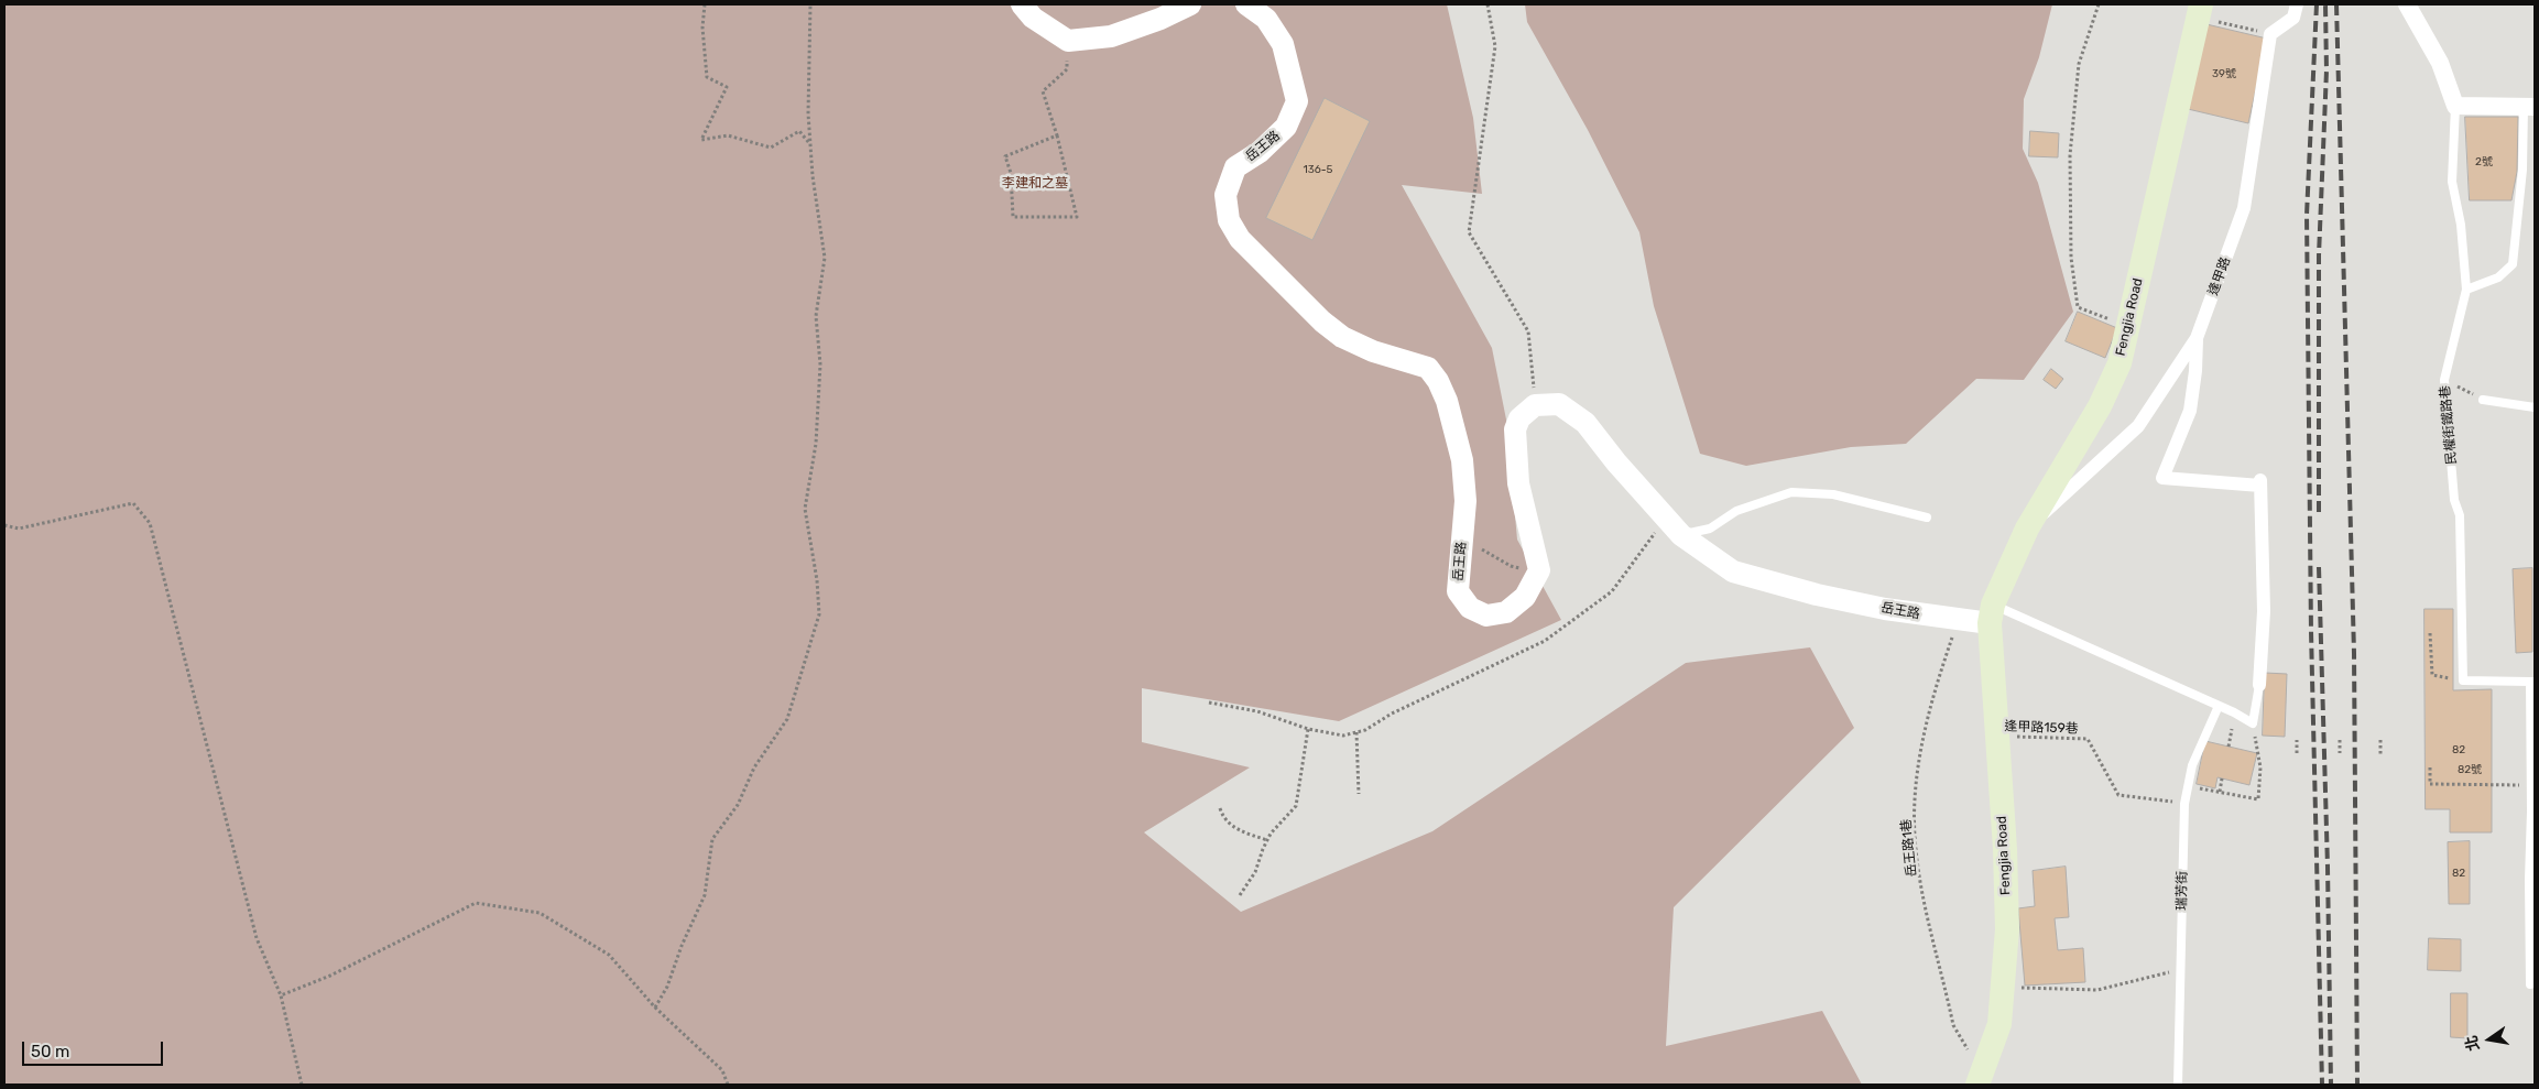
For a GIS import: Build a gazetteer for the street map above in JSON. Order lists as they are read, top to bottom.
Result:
{
  "streets": {
    "main road": ["Fengjia Road"],
    "street": ["岳王路", "逢甲路"],
    "lane": ["民權街鐵路巷", "瑞芳街"],
    "path": ["逢甲路159巷", "岳王路1巷"]
  },
  "crossings": [
    ["岳王路", "Fengjia Road"],
    ["岳王路", "岳王路1巷"],
    ["逢甲路", "Fengjia Road"],
    ["Fengjia Road", "逢甲路159巷"],
    ["Fengjia Road", "岳王路1巷"],
    ["逢甲路159巷", "瑞芳街"]
  ],
  "parks": ["李建和之墓"],
  "house_numbers": [
    "39號",
    "2號",
    "136-5",
    "82",
    "82號",
    "82"
  ],
  "scale_bar": "50 m",
  "north": "left"
}
